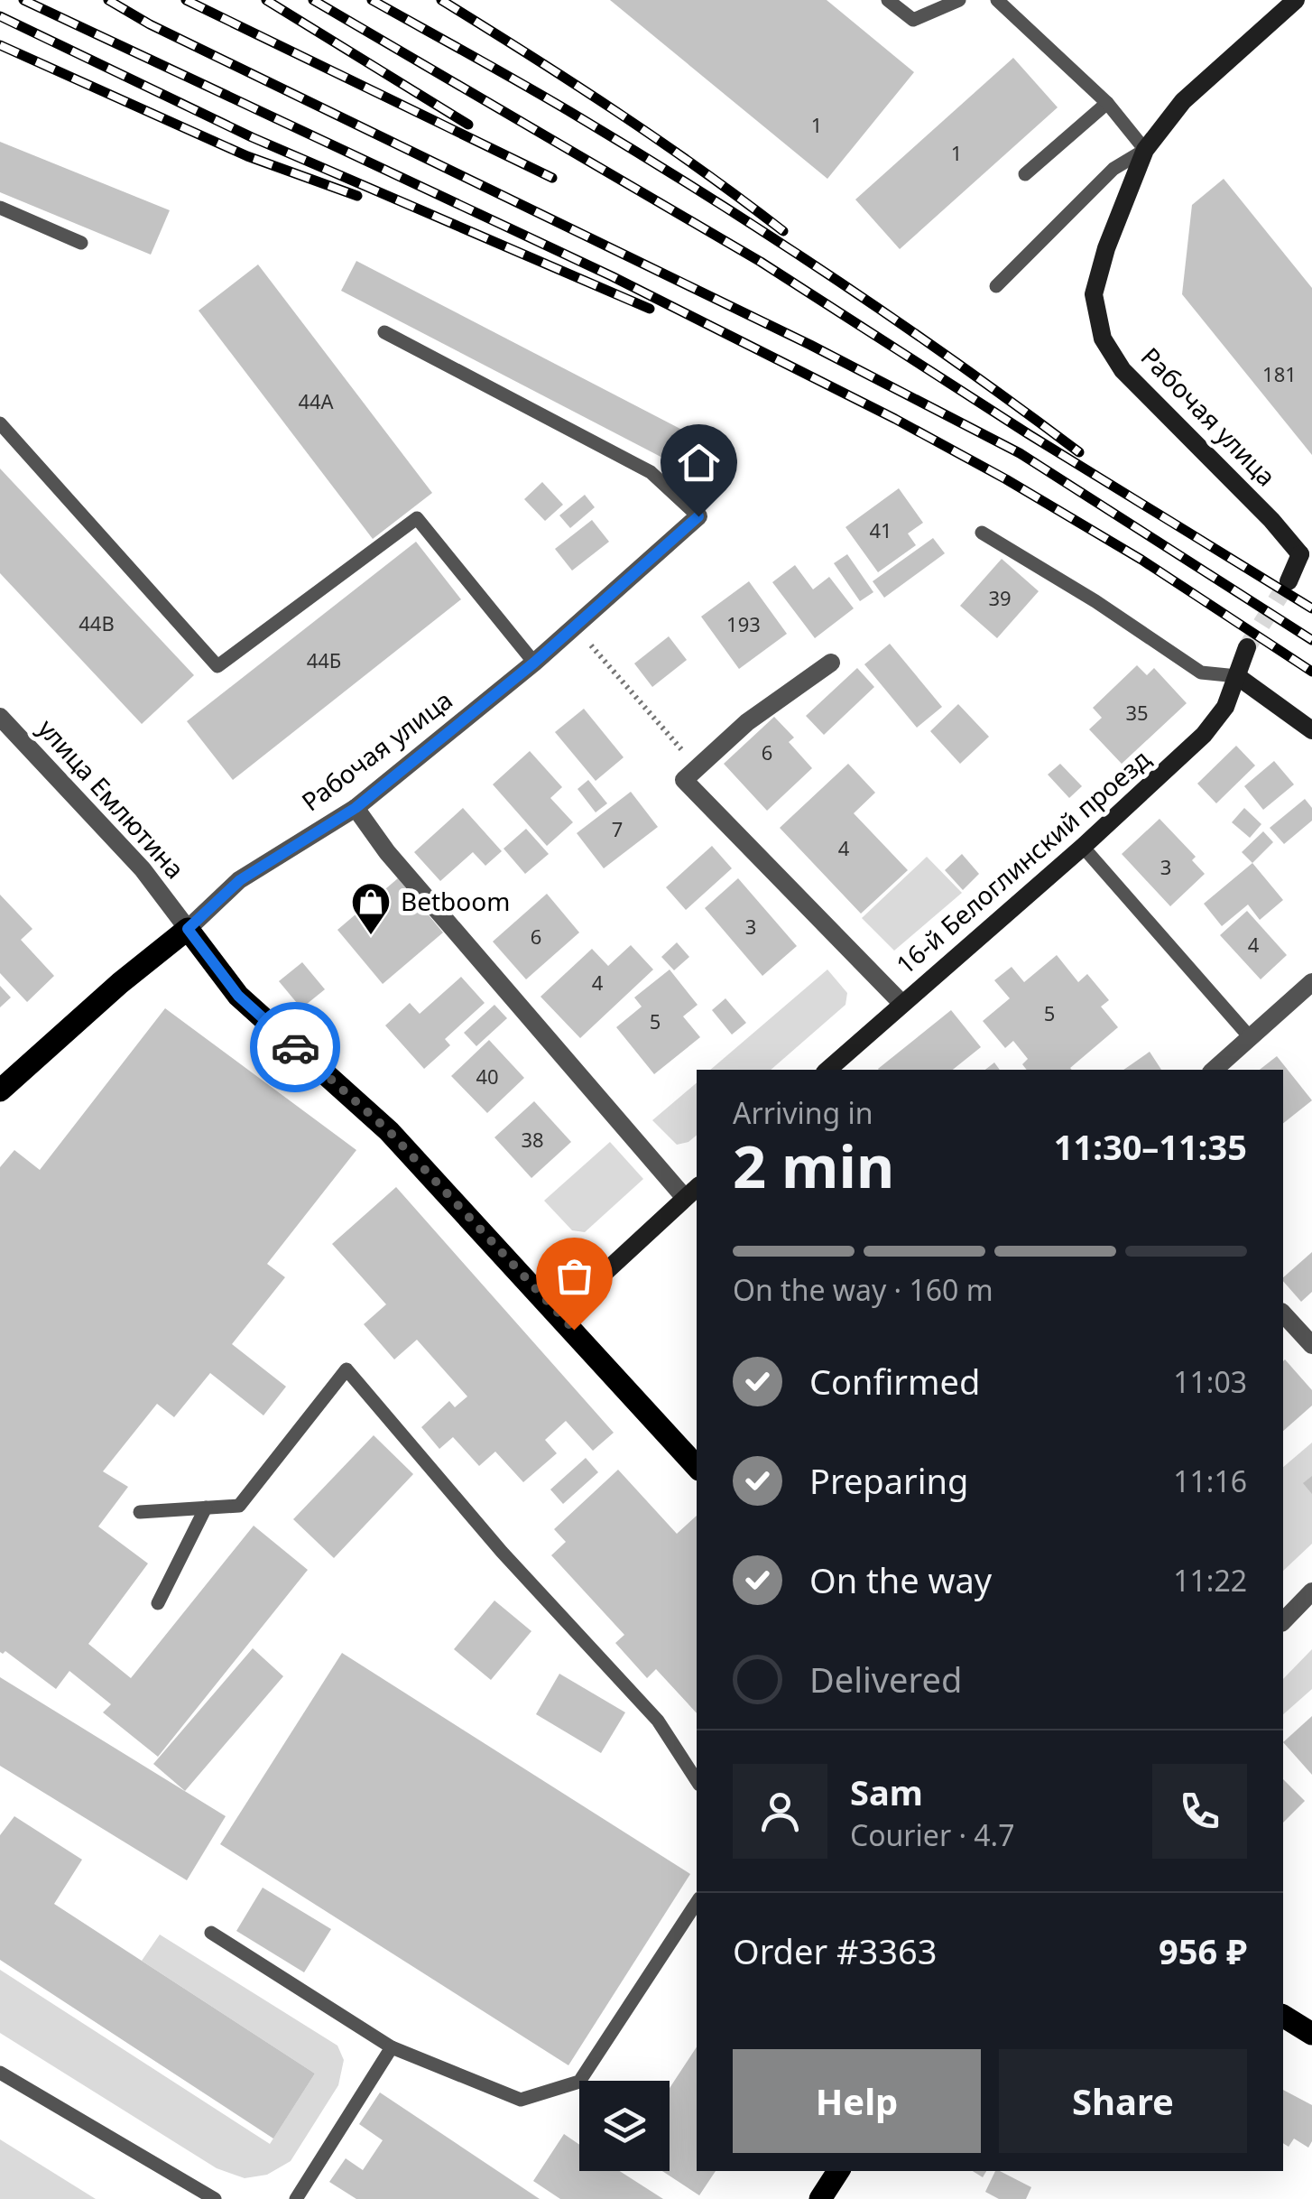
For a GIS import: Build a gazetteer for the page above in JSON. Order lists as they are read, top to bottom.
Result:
{
  "streets": {
    "main road": ["Рабочая улица", "улица Емлютина"],
    "street": ["16-й Белоглинский проезд"]
  },
  "crossings": [
    ["Рабочая улица", "улица Емлютина"]
  ],
  "places": {
    "shop": ["Betboom"]
  },
  "house_numbers": [
    "1",
    "1",
    "181",
    "44А",
    "41",
    "39",
    "44В",
    "193",
    "44Б",
    "35",
    "6",
    "7",
    "4",
    "3",
    "3",
    "6",
    "4",
    "4",
    "5",
    "5",
    "40",
    "38"
  ],
  "page": {
    "heading": ["2 min", "Arriving in", "11:30–11:35"],
    "panel": [
      "Sam",
      "Courier · 4.7",
      "Order #3363",
      "956 ₽"
    ],
    "bar": "On the way · 160 m",
    "list": [
      ["Confirmed", "11:03"],
      ["Preparing", "11:16"],
      ["On the way", "11:22"],
      "Delivered"
    ],
    "buttons": ["Help", "Share"]
  }
}
